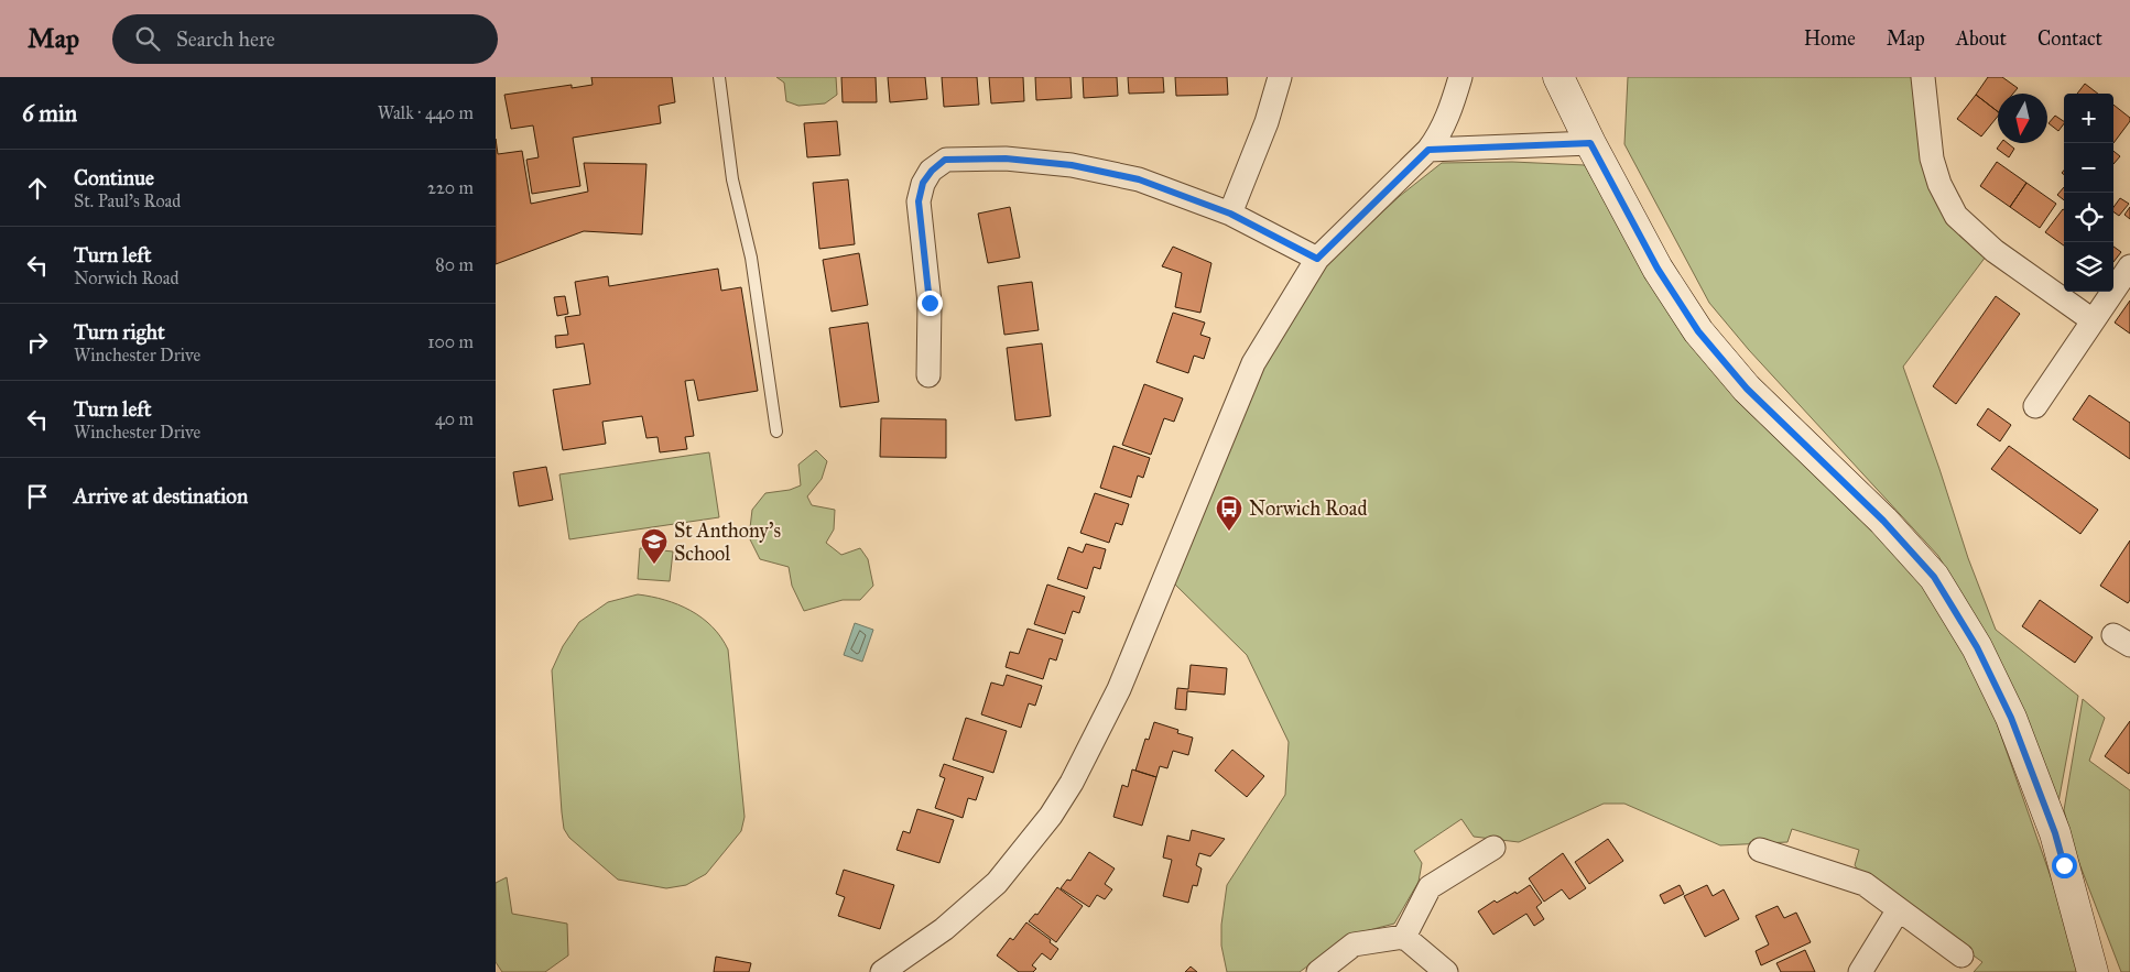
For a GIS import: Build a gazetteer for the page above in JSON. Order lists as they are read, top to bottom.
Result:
{
  "places": {
    "bus stop": ["Norwich Road"],
    "school or university": ["St Anthony's School"]
  },
  "north": "bottom",
  "page": {
    "header": "Map",
    "search": "Search here",
    "nav": [
      "Home",
      "Map",
      "About",
      "Contact"
    ],
    "heading": ["6 min", "Walk · 440 m"],
    "map_buttons": ["+", "−"],
    "list": [
      ["Continue", "St. Paul's Road", "220 m"],
      ["Turn left", "Norwich Road", "80 m"],
      ["Turn right", "Winchester Drive", "100 m"],
      ["Turn left", "Winchester Drive", "40 m"],
      "Arrive at destination"
    ]
  }
}
